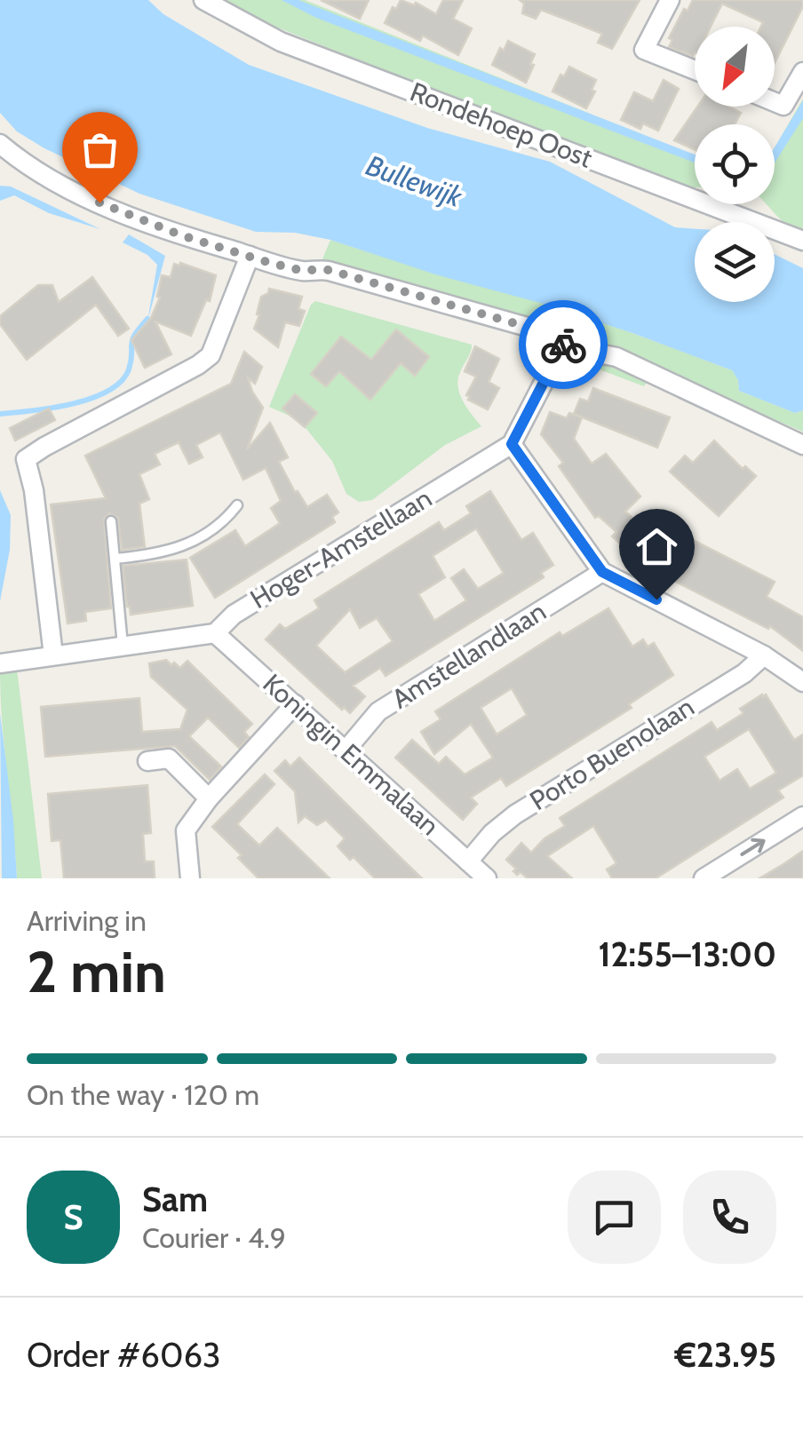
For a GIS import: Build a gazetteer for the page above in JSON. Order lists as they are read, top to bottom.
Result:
{
  "streets": {
    "street": [
      "Rondehoep Oost",
      "Hoger-Amstellaan",
      "Amstellandlaan",
      "Porto Buenolaan",
      "Koningin Emmalaan"
    ]
  },
  "crossings": [
    ["Hoger-Amstellaan", "Koningin Emmalaan"],
    ["Amstellandlaan", "Koningin Emmalaan"],
    ["Porto Buenolaan", "Koningin Emmalaan"]
  ],
  "water": ["Bullewijk"],
  "north": "bottom left",
  "page": {
    "heading": ["2 min", "Arriving in", "12:55–13:00"],
    "panel": [
      "Sam",
      "Courier · 4.9",
      "Order #6063",
      "€23.95"
    ],
    "bar": "On the way · 120 m",
    "round": "S"
  }
}
